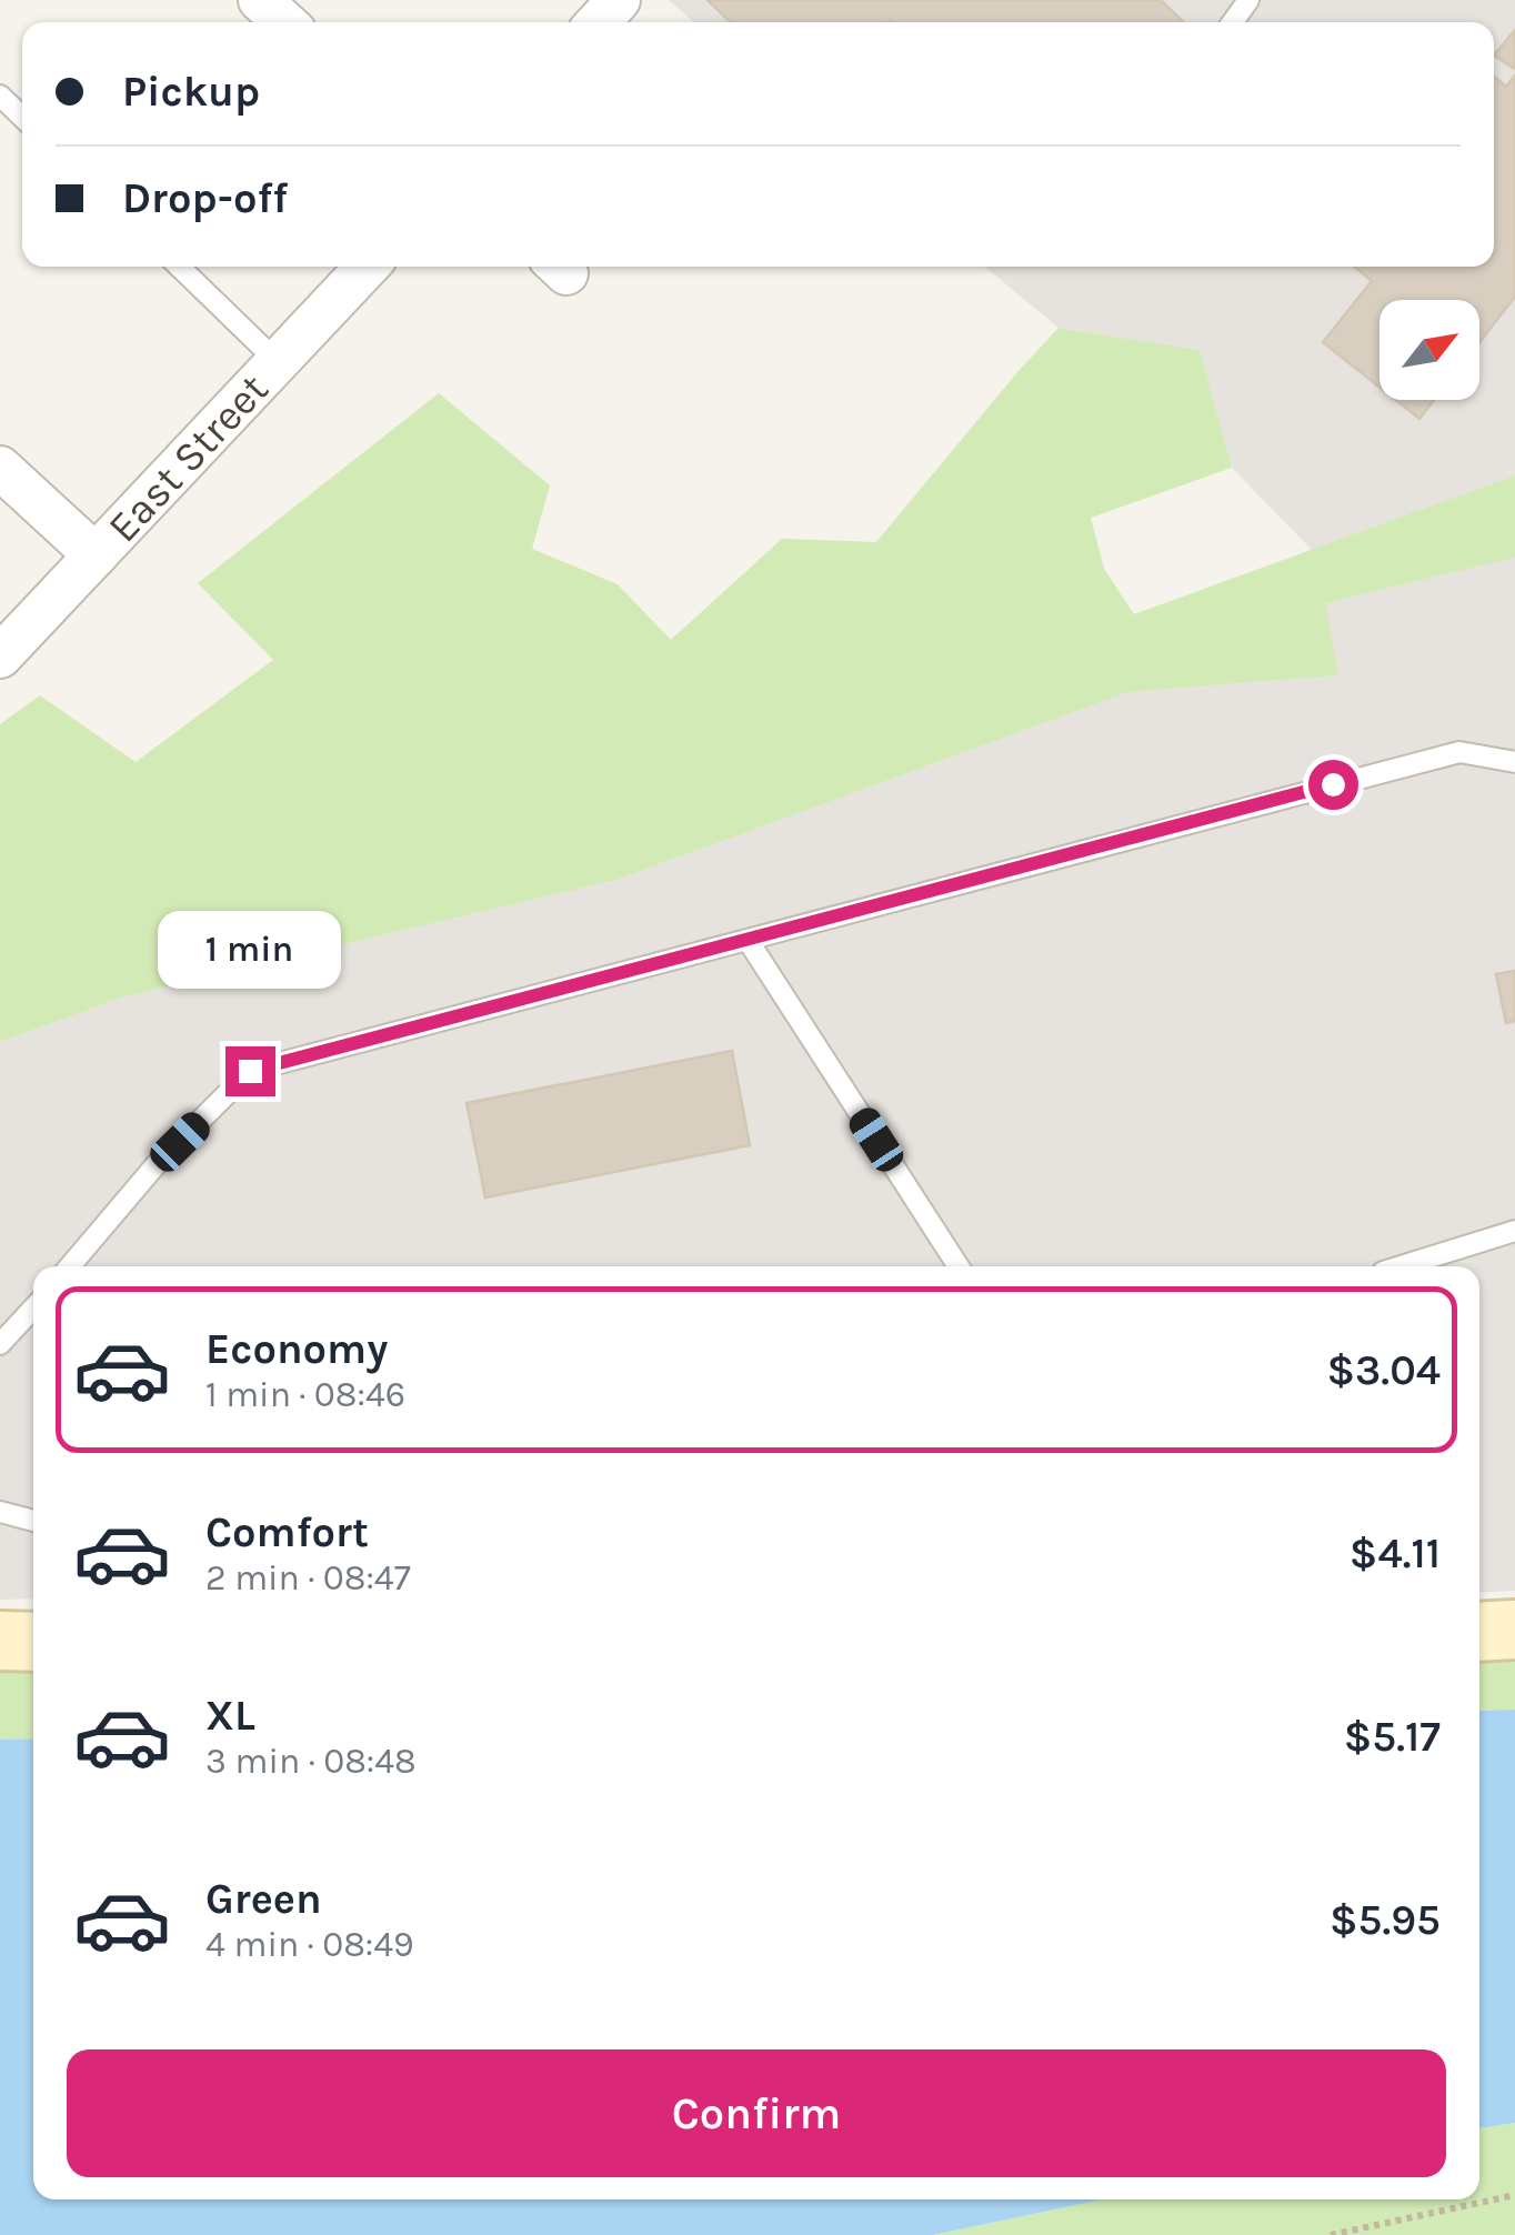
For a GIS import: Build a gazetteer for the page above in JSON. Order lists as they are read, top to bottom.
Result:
{
  "streets": {
    "street": ["East Street"]
  },
  "north": "top right",
  "page": {
    "banner": ["Pickup", "Drop-off"],
    "bubble": "1 min",
    "list": [
      {
        "name": "Economy",
        "note": "1 min · 08:46",
        "value": "$3.04"
      },
      {
        "name": "Comfort",
        "note": "2 min · 08:47",
        "value": "$4.11"
      },
      {
        "name": "XL",
        "note": "3 min · 08:48",
        "value": "$5.17"
      },
      {
        "name": "Green",
        "note": "4 min · 08:49",
        "value": "$5.95"
      }
    ],
    "buttons": "Confirm"
  }
}
